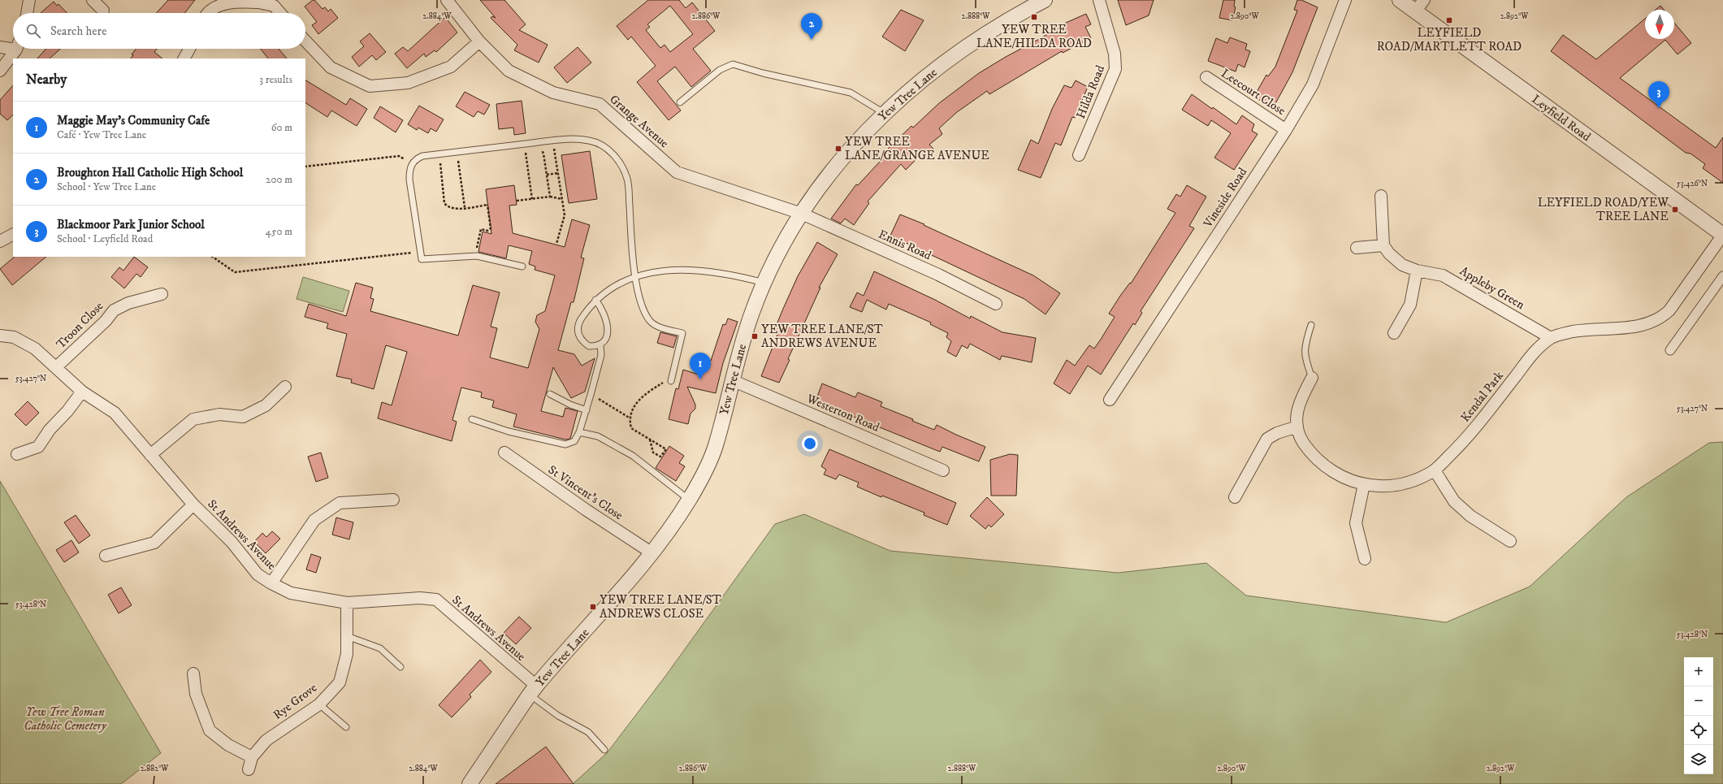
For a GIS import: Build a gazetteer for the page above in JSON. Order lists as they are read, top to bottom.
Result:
{
  "streets": {
    "street": [
      "Hilda Road",
      "Leecourt Close",
      "Yew Tree Lane",
      "Leyfield Road",
      "Grange Avenue",
      "Vineside Road",
      "Ennis Road",
      "Appleby Green",
      "Troon Close",
      "Kendal Park",
      "Westerton Road",
      "St Vincent's Close",
      "St Andrews Avenue",
      "Rye Grove"
    ]
  },
  "crossings": [
    ["Leecourt Close", "Vineside Road"],
    ["Yew Tree Lane", "Grange Avenue"],
    ["Yew Tree Lane", "Ennis Road"],
    ["Yew Tree Lane", "Westerton Road"],
    ["Yew Tree Lane", "St Vincent's Close"],
    ["Yew Tree Lane", "St Andrews Avenue"],
    ["Leyfield Road", "Kendal Park"],
    ["Grange Avenue", "Ennis Road"],
    ["Appleby Green", "Kendal Park"],
    ["Troon Close", "St Andrews Avenue"],
    ["St Andrews Avenue", "Rye Grove"]
  ],
  "parks": ["Yew Tree Roman Catholic Cemetery"],
  "places": {
    "transit": [
      "YEW TREE LANE/HILDA ROAD",
      "LEYFIELD ROAD/MARTLETT ROAD",
      "YEW TREE LANE/GRANGE AVENUE",
      "LEYFIELD ROAD/YEW TREE LANE",
      "YEW TREE LANE/ST ANDREWS AVENUE",
      "YEW TREE LANE/ST ANDREWS CLOSE"
    ]
  },
  "north": "bottom",
  "page": {
    "pins": ["2", "3", "1"],
    "search": "Search here",
    "heading": ["Nearby", "3 results"],
    "list": [
      {
        "mark": "1",
        "name": "Maggie May's Community Cafe",
        "note": "Café · Yew Tree Lane",
        "value": "60 m"
      },
      {
        "mark": "2",
        "name": "Broughton Hall Catholic High School",
        "note": "School · Yew Tree Lane",
        "value": "200 m"
      },
      {
        "mark": "3",
        "name": "Blackmoor Park Junior School",
        "note": "School · Leyfield Road",
        "value": "450 m"
      }
    ],
    "map_buttons": ["+", "−"]
  },
  "coordinates": [
    "2.884°W",
    "2.886°W",
    "2.888°W",
    "2.890°W",
    "2.892°W",
    "53.426°N",
    "53.427°N",
    "53.428°N",
    "2.882°W"
  ]
}
